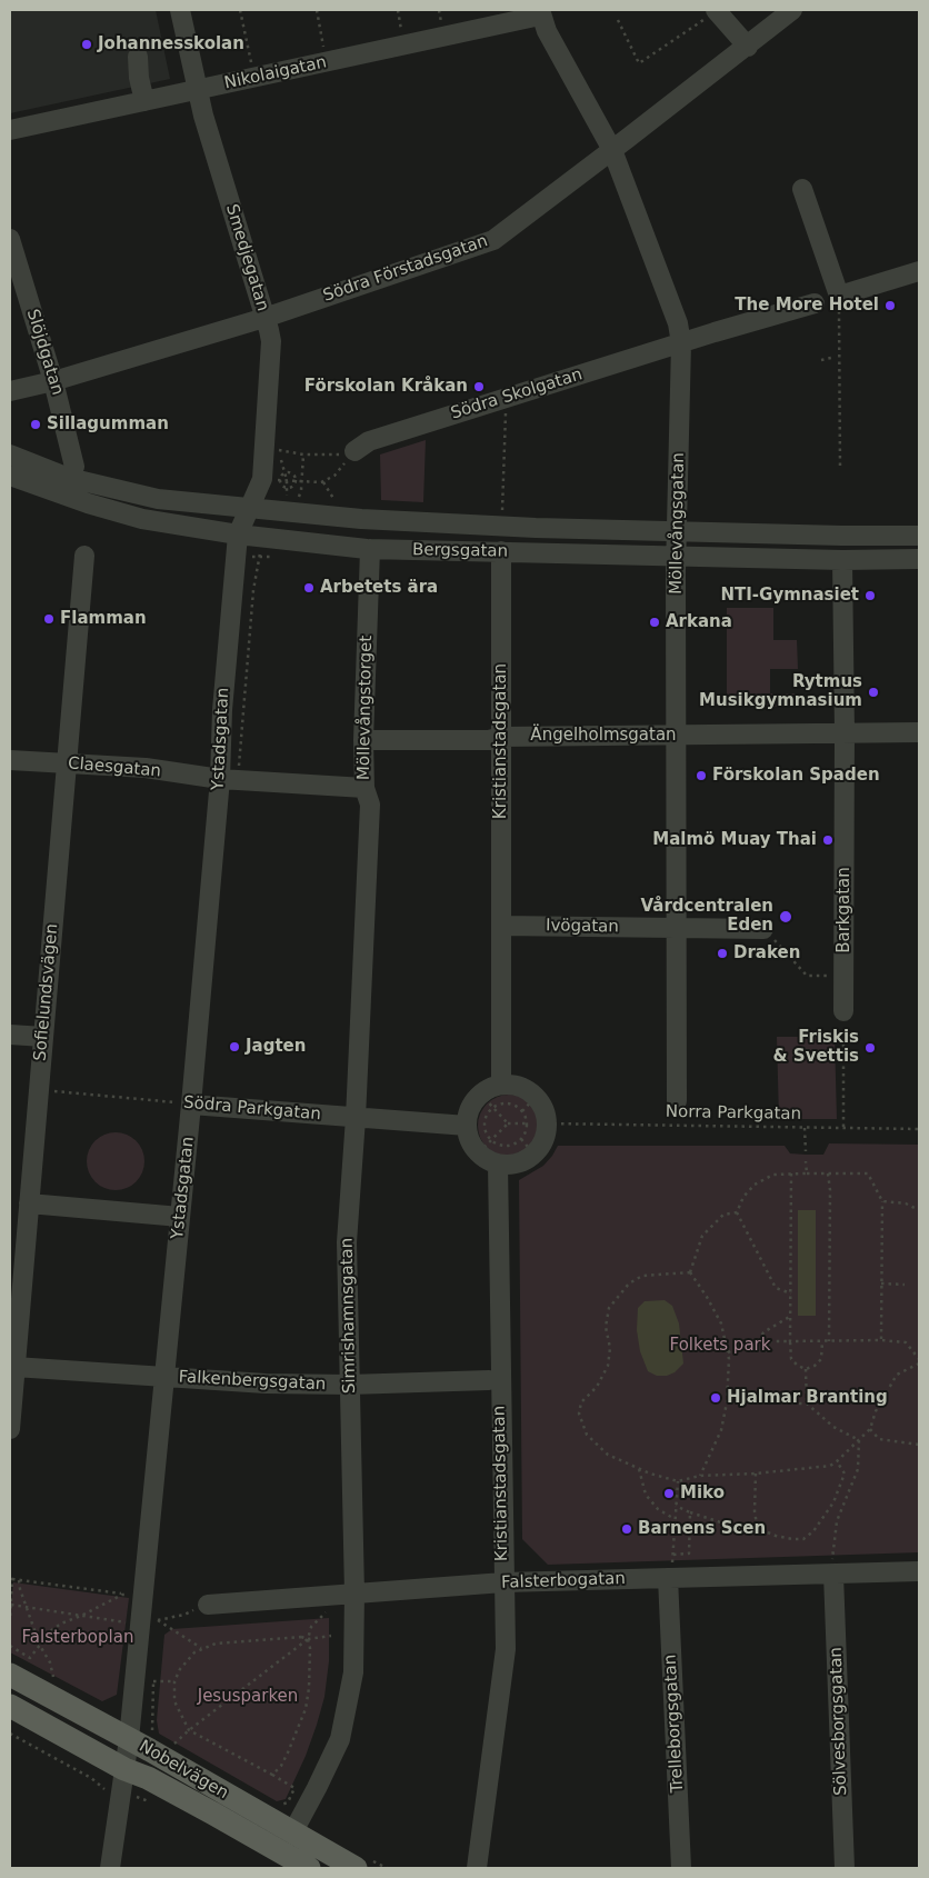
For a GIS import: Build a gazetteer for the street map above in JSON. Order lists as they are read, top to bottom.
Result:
{
  "streets": {
    "main road": ["Nobelvägen"],
    "street": [
      "Nikolaigatan",
      "Smedjegatan",
      "Södra Förstadsgatan",
      "Slöjdgatan",
      "Södra Skolgatan",
      "Möllevångsgatan",
      "Bergsgatan",
      "Möllevångstorget",
      "Ängelholmsgatan",
      "Ystadsgatan",
      "Kristianstadsgatan",
      "Claesgatan",
      "Barkgatan",
      "Ivögatan",
      "Sofielundsvägen",
      "Södra Parkgatan",
      "Simrishamnsgatan",
      "Falkenbergsgatan",
      "Falsterbogatan",
      "Sölvesborgsgatan",
      "Trelleborgsgatan"
    ],
    "path": ["Norra Parkgatan"]
  },
  "crossings": [
    ["Nikolaigatan", "Smedjegatan"],
    ["Nikolaigatan", "Möllevångsgatan"],
    ["Smedjegatan", "Södra Förstadsgatan"],
    ["Smedjegatan", "Bergsgatan"],
    ["Smedjegatan", "Ystadsgatan"],
    ["Södra Förstadsgatan", "Slöjdgatan"],
    ["Södra Förstadsgatan", "Möllevångsgatan"],
    ["Södra Skolgatan", "Möllevångsgatan"],
    ["Möllevångsgatan", "Bergsgatan"],
    ["Möllevångsgatan", "Ängelholmsgatan"],
    ["Möllevångsgatan", "Ivögatan"],
    ["Bergsgatan", "Möllevångstorget"],
    ["Bergsgatan", "Ystadsgatan"],
    ["Bergsgatan", "Kristianstadsgatan"],
    ["Bergsgatan", "Barkgatan"],
    ["Möllevångstorget", "Ängelholmsgatan"],
    ["Möllevångstorget", "Ystadsgatan"],
    ["Möllevångstorget", "Claesgatan"],
    ["Möllevångstorget", "Simrishamnsgatan"],
    ["Ängelholmsgatan", "Kristianstadsgatan"],
    ["Ängelholmsgatan", "Barkgatan"],
    ["Ystadsgatan", "Claesgatan"],
    ["Ystadsgatan", "Södra Parkgatan"],
    ["Ystadsgatan", "Falkenbergsgatan"],
    ["Ystadsgatan", "Nobelvägen"],
    ["Kristianstadsgatan", "Ivögatan"],
    ["Kristianstadsgatan", "Falsterbogatan"],
    ["Claesgatan", "Sofielundsvägen"],
    ["Sofielundsvägen", "Södra Parkgatan"],
    ["Sofielundsvägen", "Falkenbergsgatan"],
    ["Södra Parkgatan", "Simrishamnsgatan"],
    ["Simrishamnsgatan", "Falkenbergsgatan"],
    ["Simrishamnsgatan", "Falsterbogatan"],
    ["Simrishamnsgatan", "Nobelvägen"],
    ["Falsterbogatan", "Sölvesborgsgatan"],
    ["Falsterbogatan", "Trelleborgsgatan"]
  ],
  "parks": ["Folkets park", "Falsterboplan", "Jesusparken"],
  "places": [
    "Johannesskolan",
    "The More Hotel",
    "Förskolan Kråkan",
    "Sillagumman",
    "Arbetets ära",
    "NTI-Gymnasiet",
    "Flamman",
    "Arkana",
    "Rytmus Musikgymnasium",
    "Förskolan Spaden",
    "Malmö Muay Thai",
    "Vårdcentralen Eden",
    "Draken",
    "Jagten",
    "Friskis & Svettis",
    "Hjalmar Branting",
    "Miko",
    "Barnens Scen"
  ]
}
